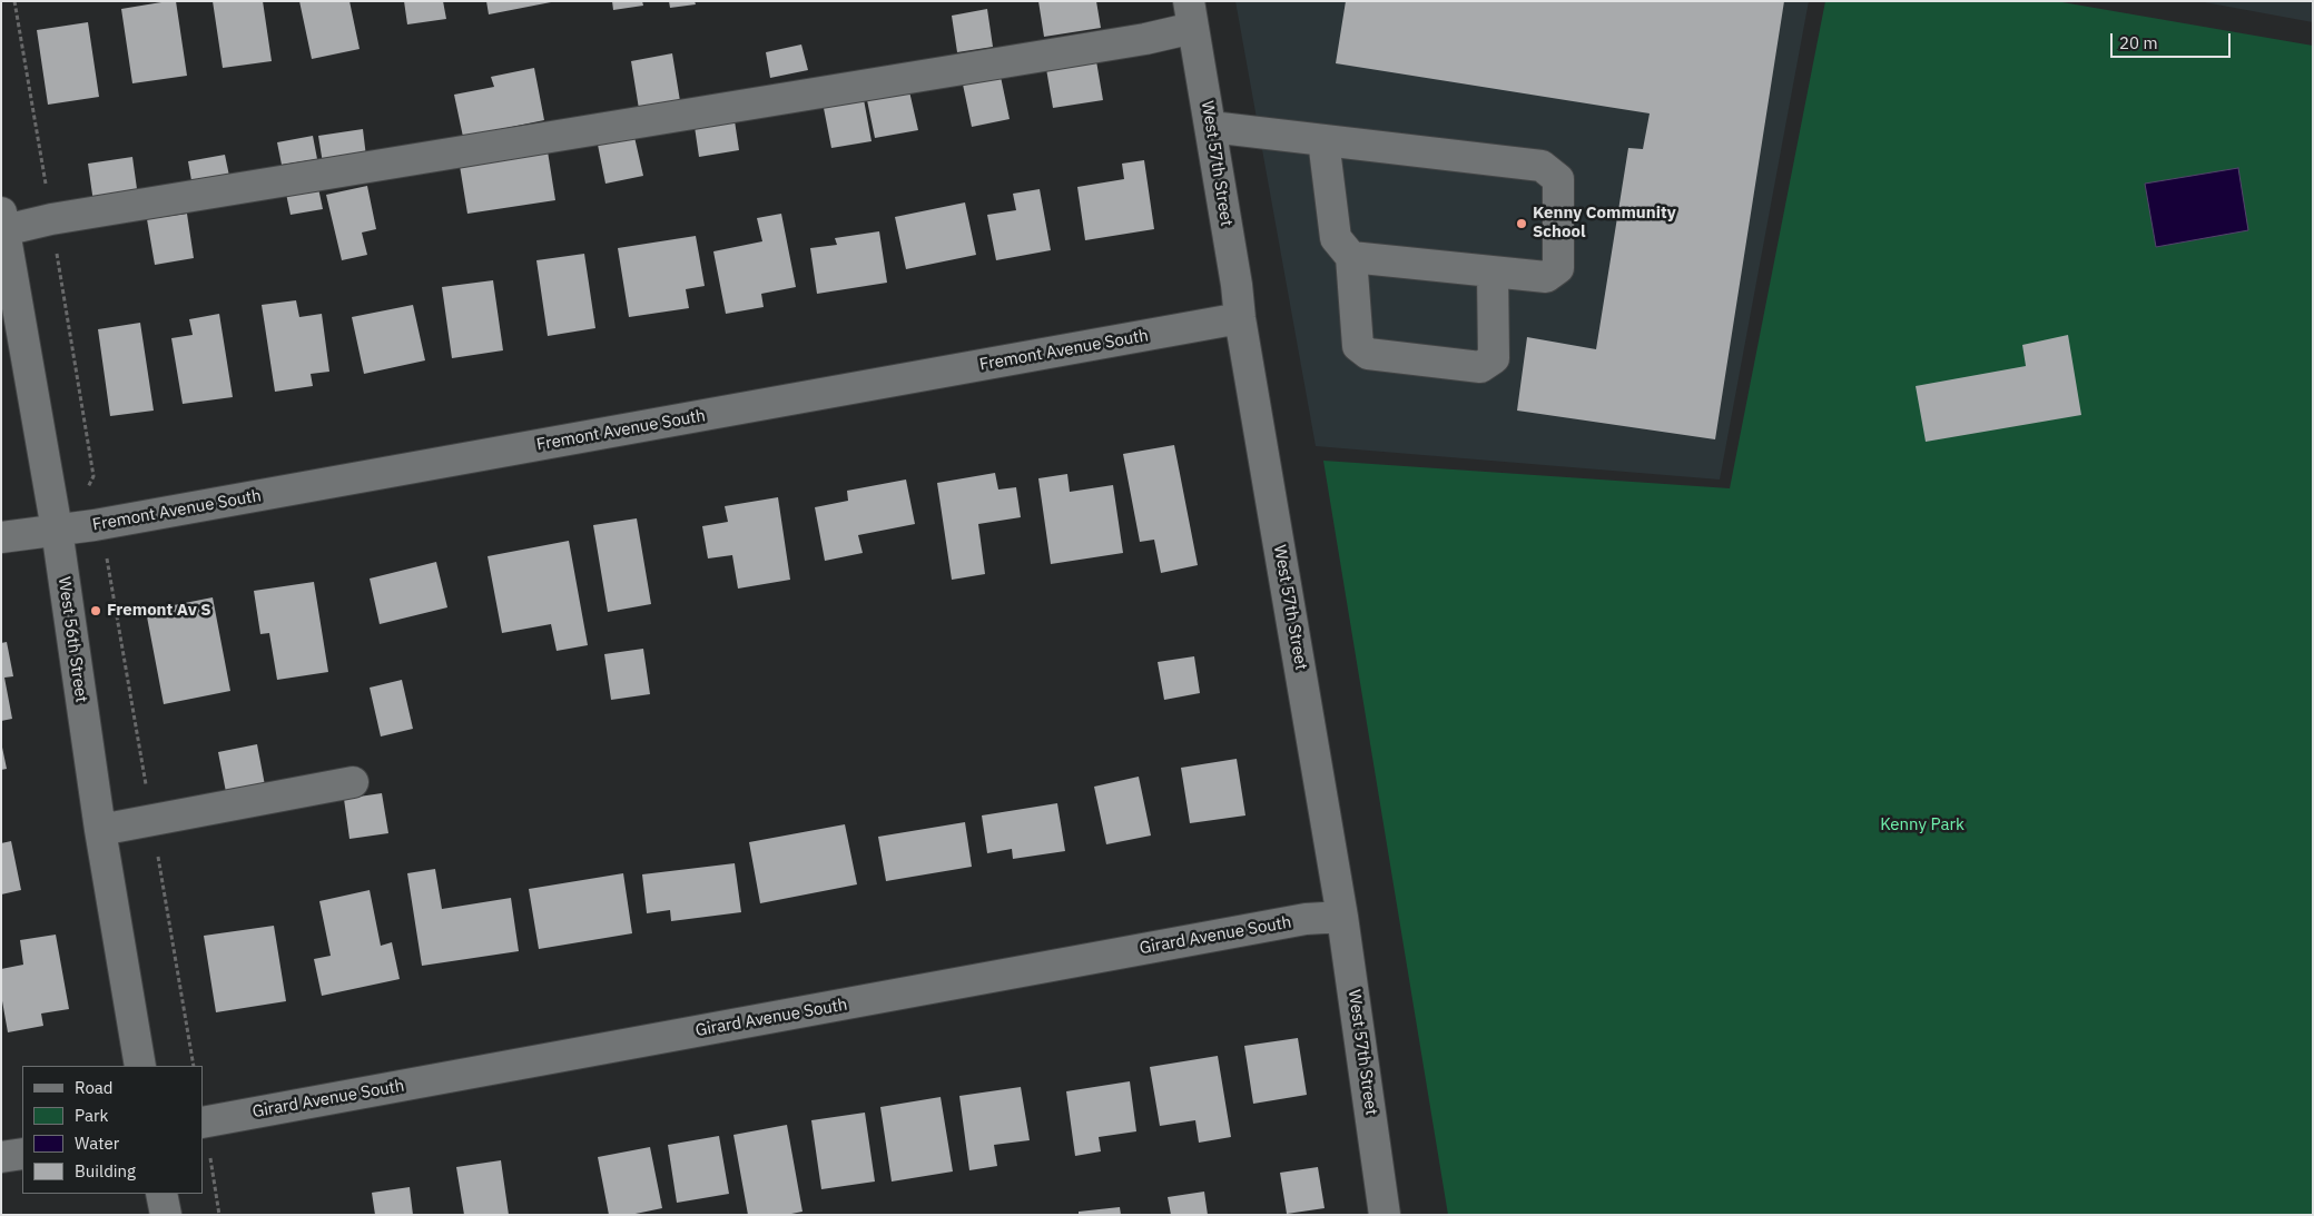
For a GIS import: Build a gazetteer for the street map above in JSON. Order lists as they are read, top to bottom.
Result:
{
  "streets": {
    "street": [
      "West 57th Street",
      "Fremont Avenue South",
      "West 56th Street",
      "Girard Avenue South"
    ]
  },
  "crossings": [
    ["West 57th Street", "Fremont Avenue South"],
    ["West 57th Street", "Girard Avenue South"],
    ["Fremont Avenue South", "West 56th Street"]
  ],
  "parks": ["Kenny Park"],
  "places": ["Kenny Community School", "Fremont Av S"],
  "legend": [
    "Road",
    "Park",
    "Water",
    "Building"
  ],
  "scale_bar": "20 m"
}
